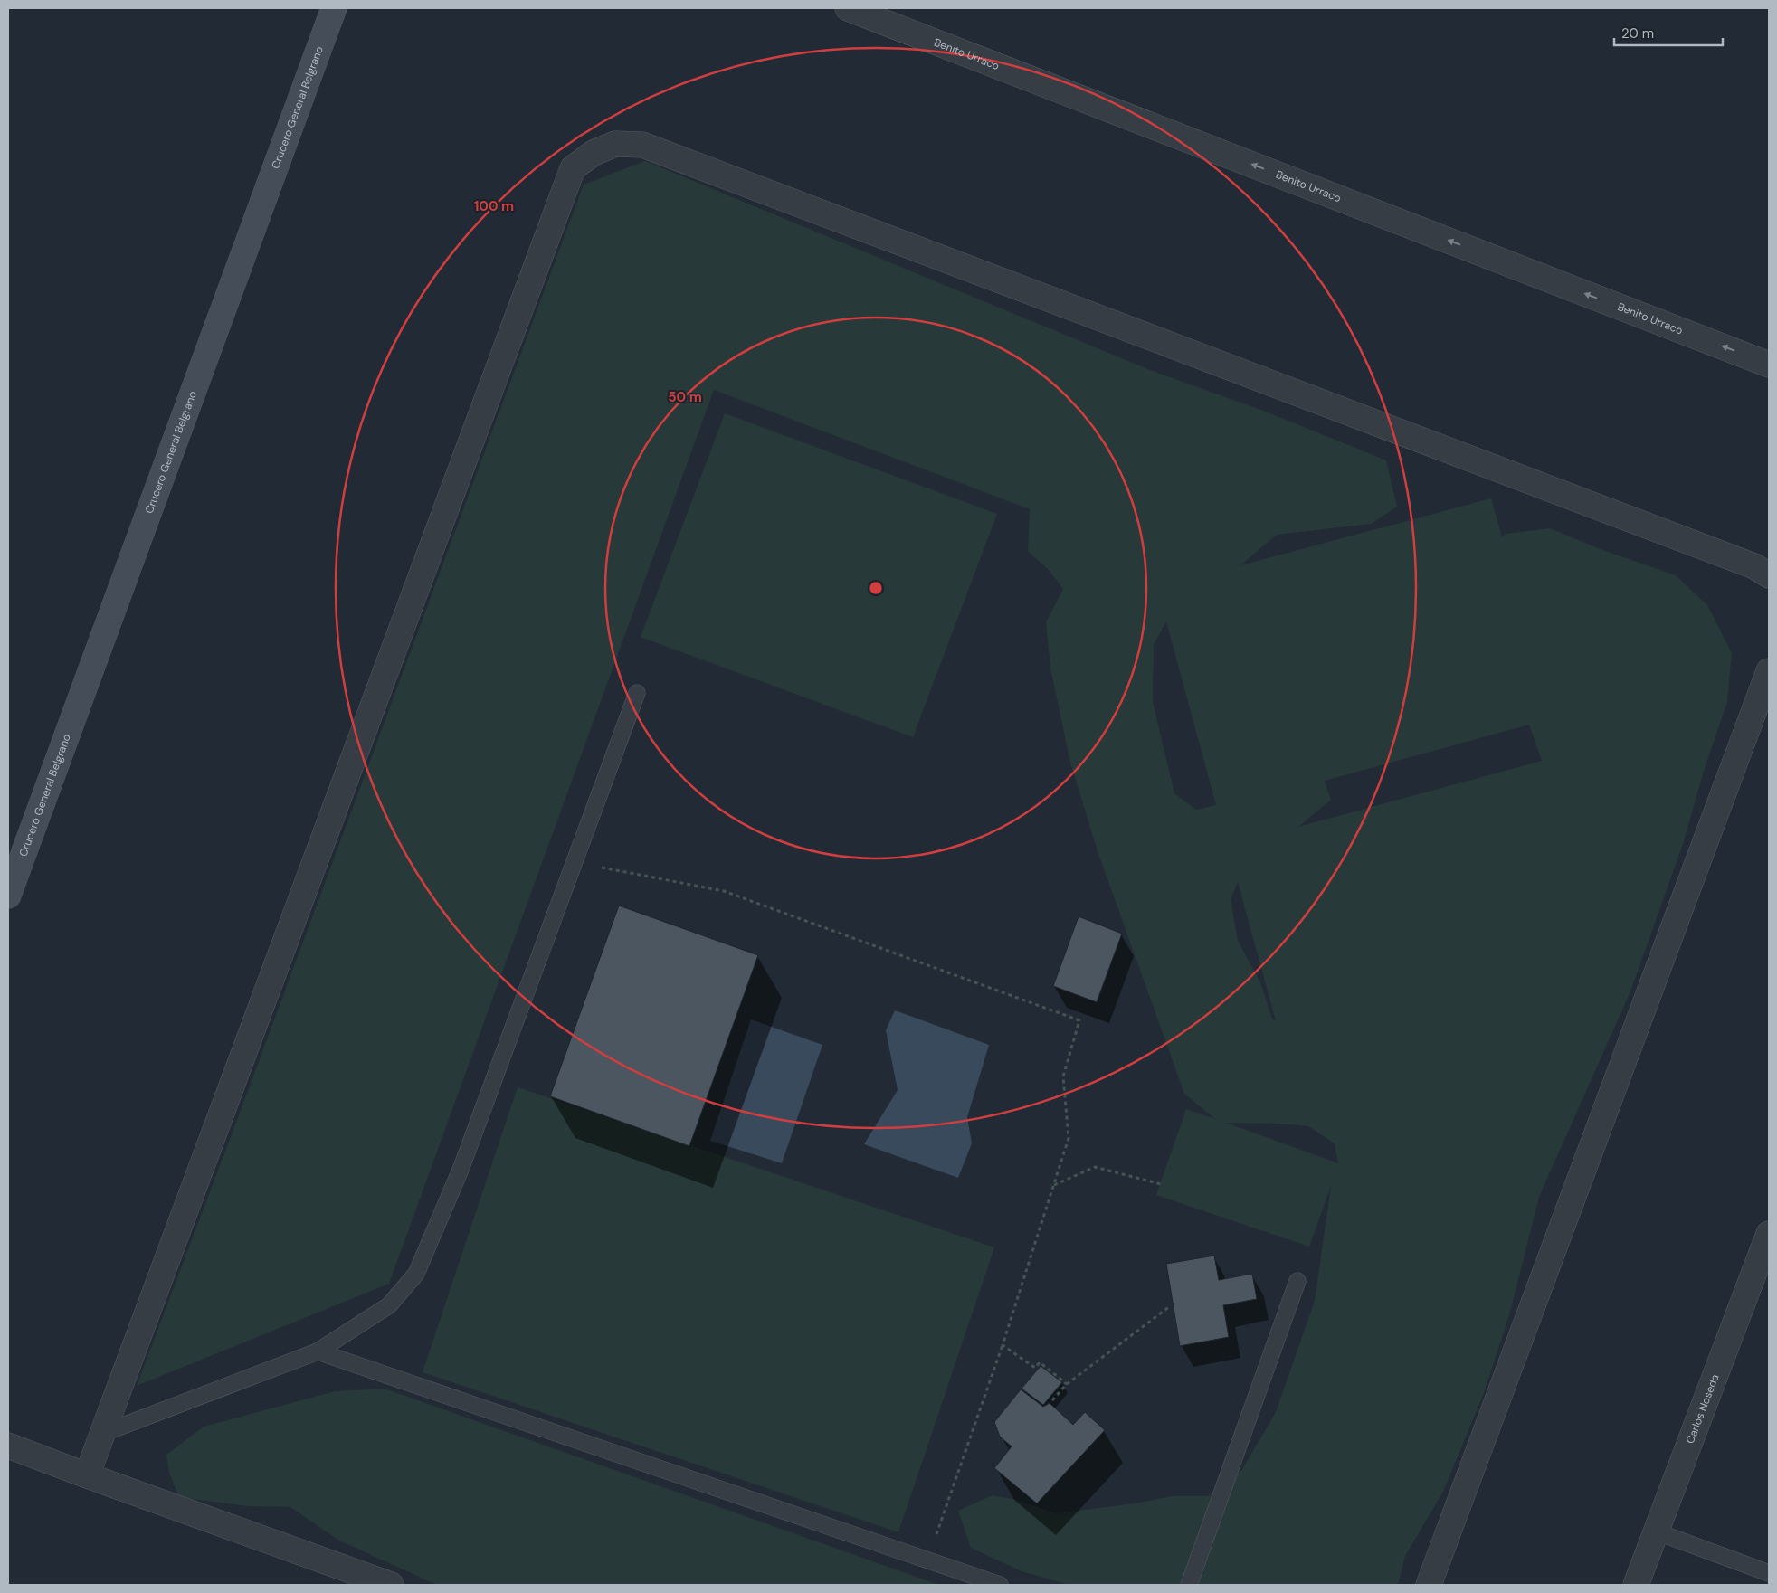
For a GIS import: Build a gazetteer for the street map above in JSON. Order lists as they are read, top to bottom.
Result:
{
  "streets": {
    "main road": ["Crucero General Belgrano"],
    "street": ["Benito Urraco", "Carlos Noseda"]
  },
  "one_way": ["Benito Urraco"],
  "scale_bar": "20 m",
  "rings": ["100 m", "50 m"]
}
